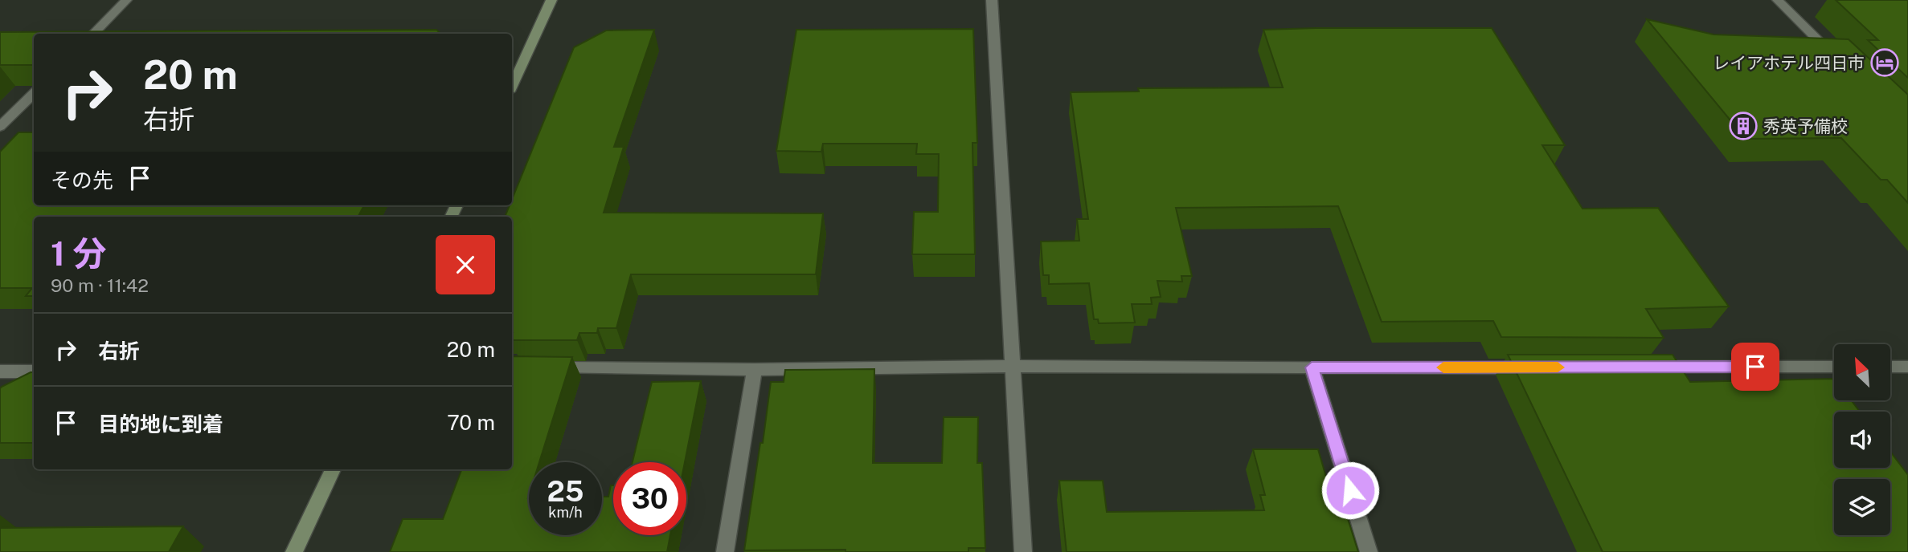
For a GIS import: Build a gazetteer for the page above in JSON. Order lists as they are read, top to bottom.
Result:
{
  "places": {
    "hotel": ["レイアホテル四日市"],
    "building": ["秀英予備校"]
  },
  "north": "top left",
  "page": {
    "turn": ["20 m", "右折"],
    "then": "その先",
    "heading": ["1 分", "90 m · 11:42"],
    "list": [
      {
        "name": "右折",
        "value": "20 m"
      },
      {
        "name": "目的地に到着",
        "value": "70 m"
      }
    ],
    "speed": "25 km/h",
    "limit": "30"
  }
}
